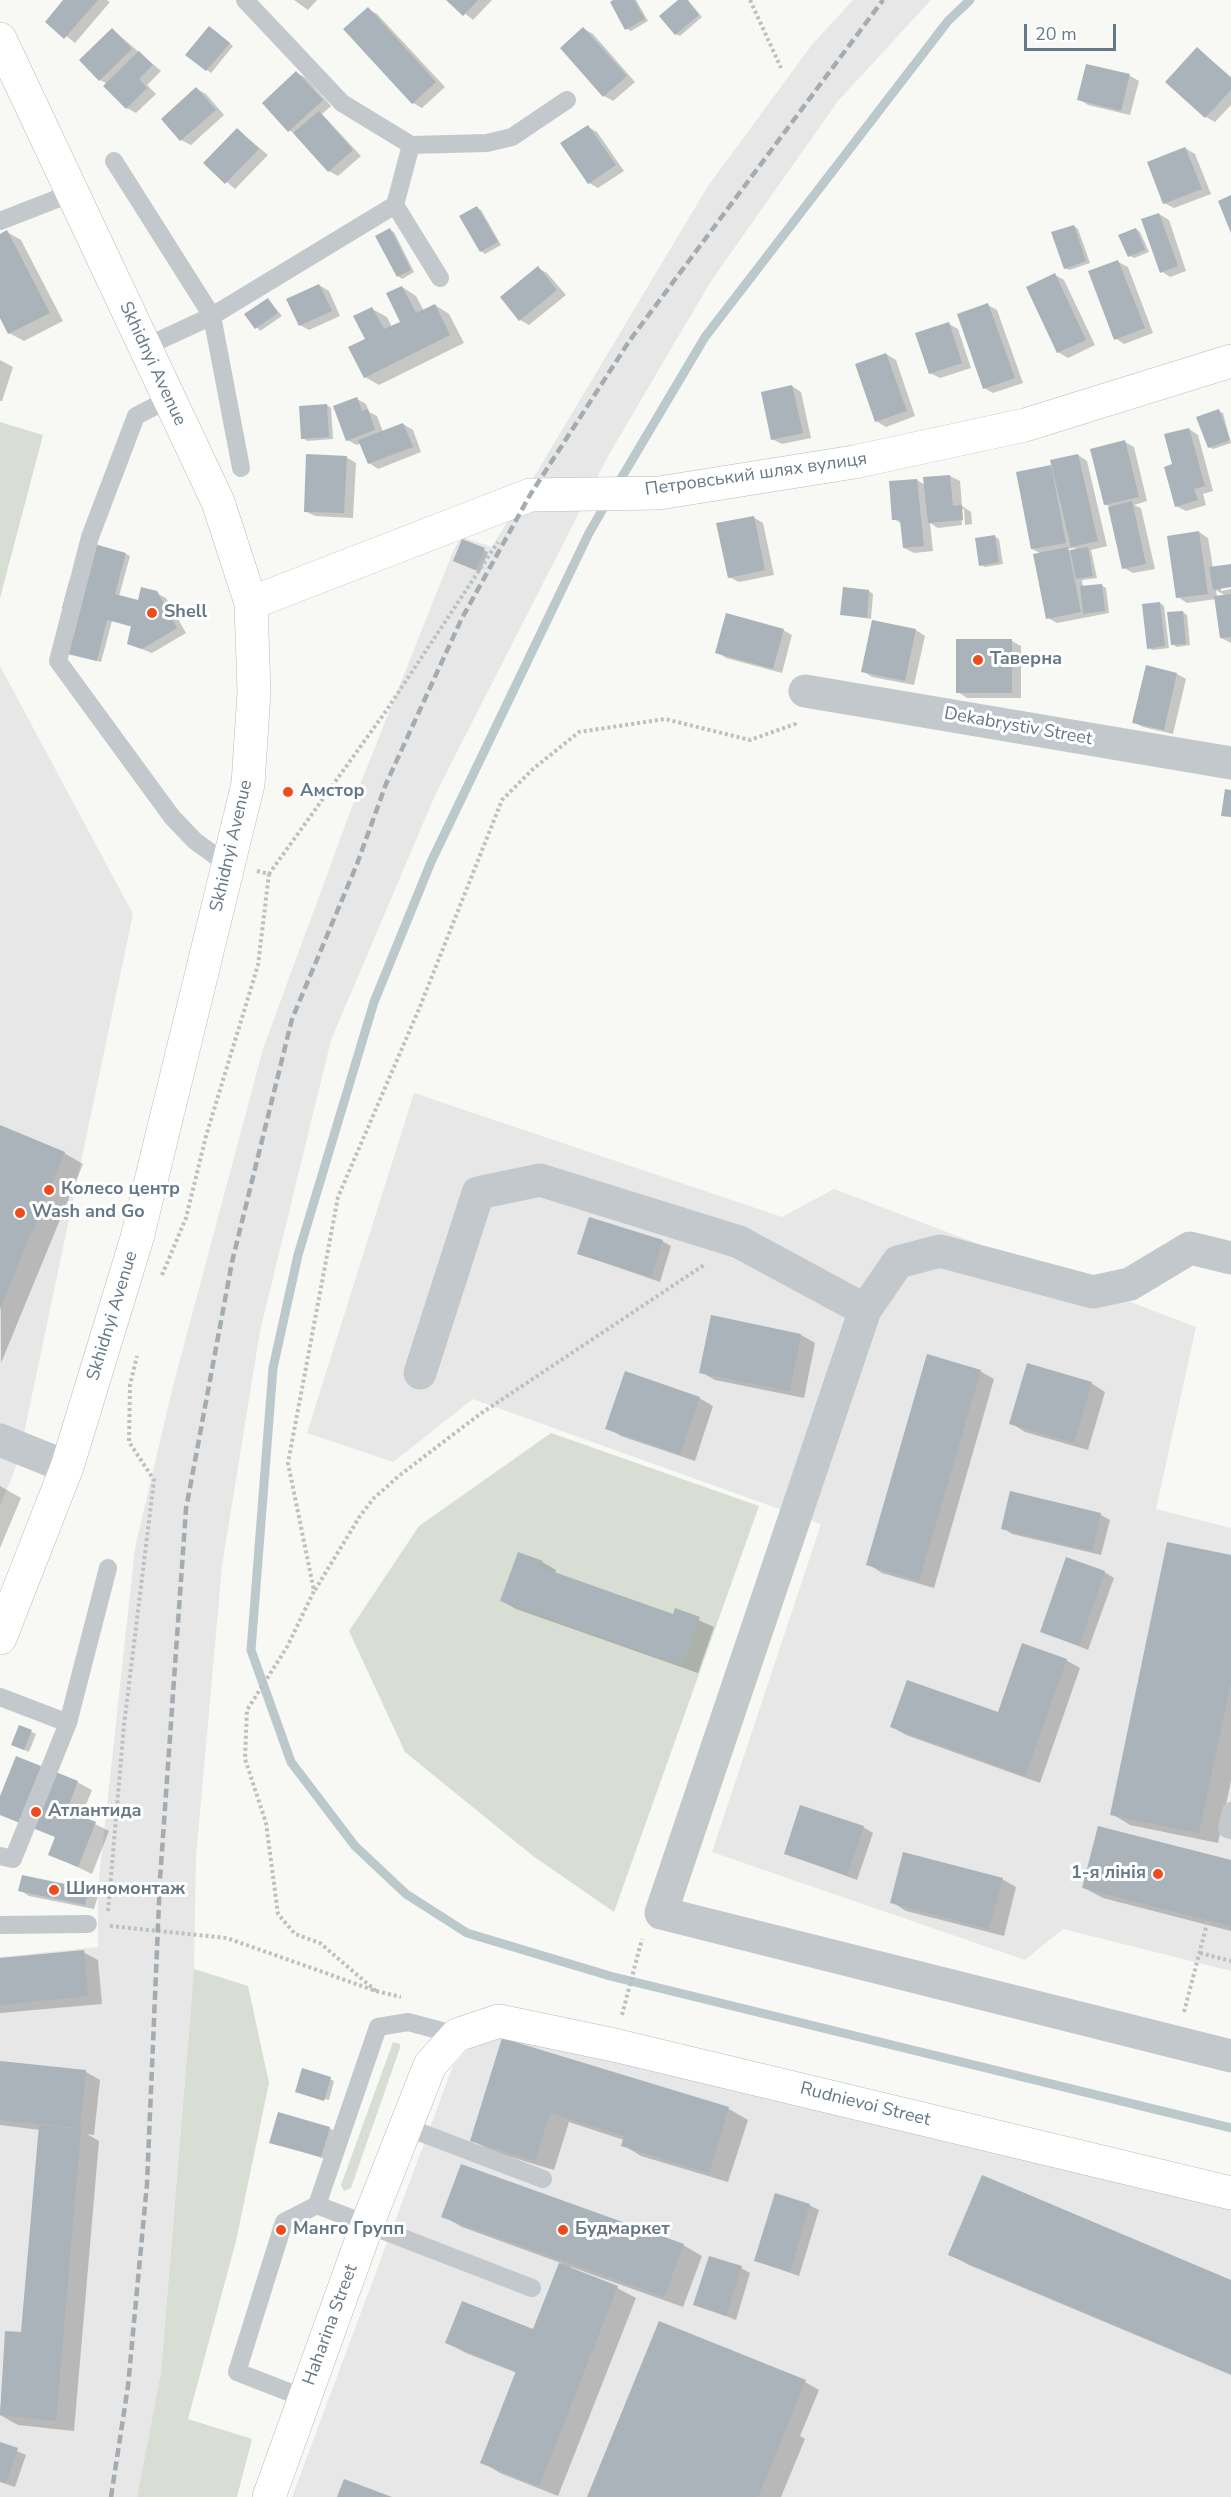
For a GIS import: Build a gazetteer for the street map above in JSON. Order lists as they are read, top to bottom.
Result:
{
  "streets": {
    "street": [
      "Skhidnyi Avenue",
      "Петровський шлях вулиця",
      "Dekabrystiv Street",
      "Rudnievoi Street",
      "Haharina Street"
    ]
  },
  "crossings": [
    ["Skhidnyi Avenue", "Петровський шлях вулиця"],
    ["Rudnievoi Street", "Haharina Street"]
  ],
  "places": [
    "Shell",
    "Таверна",
    "Амстор",
    "Колесо центр",
    "Wash and Go",
    "Атлантида",
    "1-я лінія",
    "Шиномонтаж",
    "Манго Групп",
    "Будмаркет"
  ],
  "scale_bar": "20 m"
}
